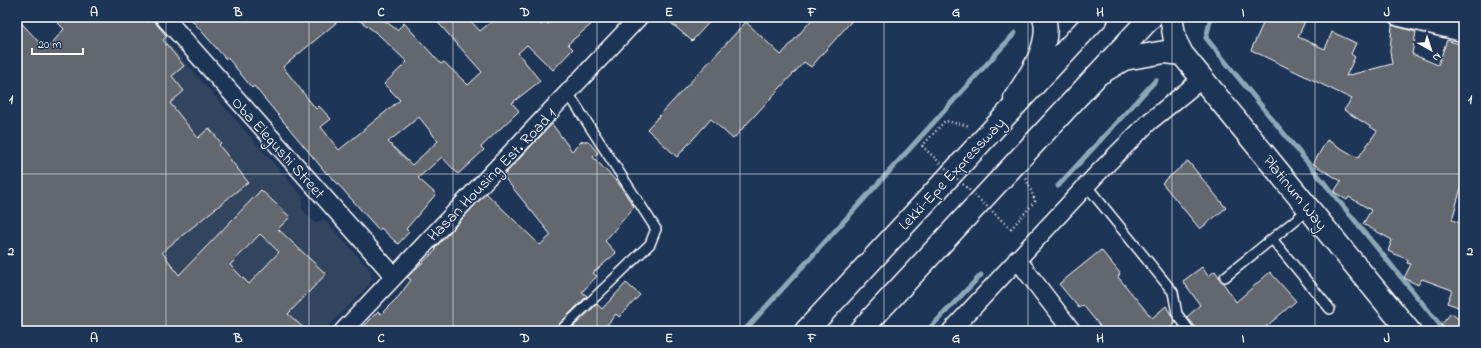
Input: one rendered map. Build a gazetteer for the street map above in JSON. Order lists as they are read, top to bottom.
{
  "streets": {
    "main road": ["Lekki-Epe Expressway", "Platinum Way"],
    "street": ["Oba Elegushi Street", "Hasan Housing Est. Road 1"]
  },
  "crossings": [
    ["Oba Elegushi Street", "Hasan Housing Est. Road 1"]
  ],
  "scale_bar": "20 m",
  "north": "bottom right",
  "grid": {
    "columns": [
      "A",
      "B",
      "C",
      "D",
      "E",
      "F",
      "G",
      "H",
      "I",
      "J"
    ],
    "rows": ["1", "2"]
  }
}
